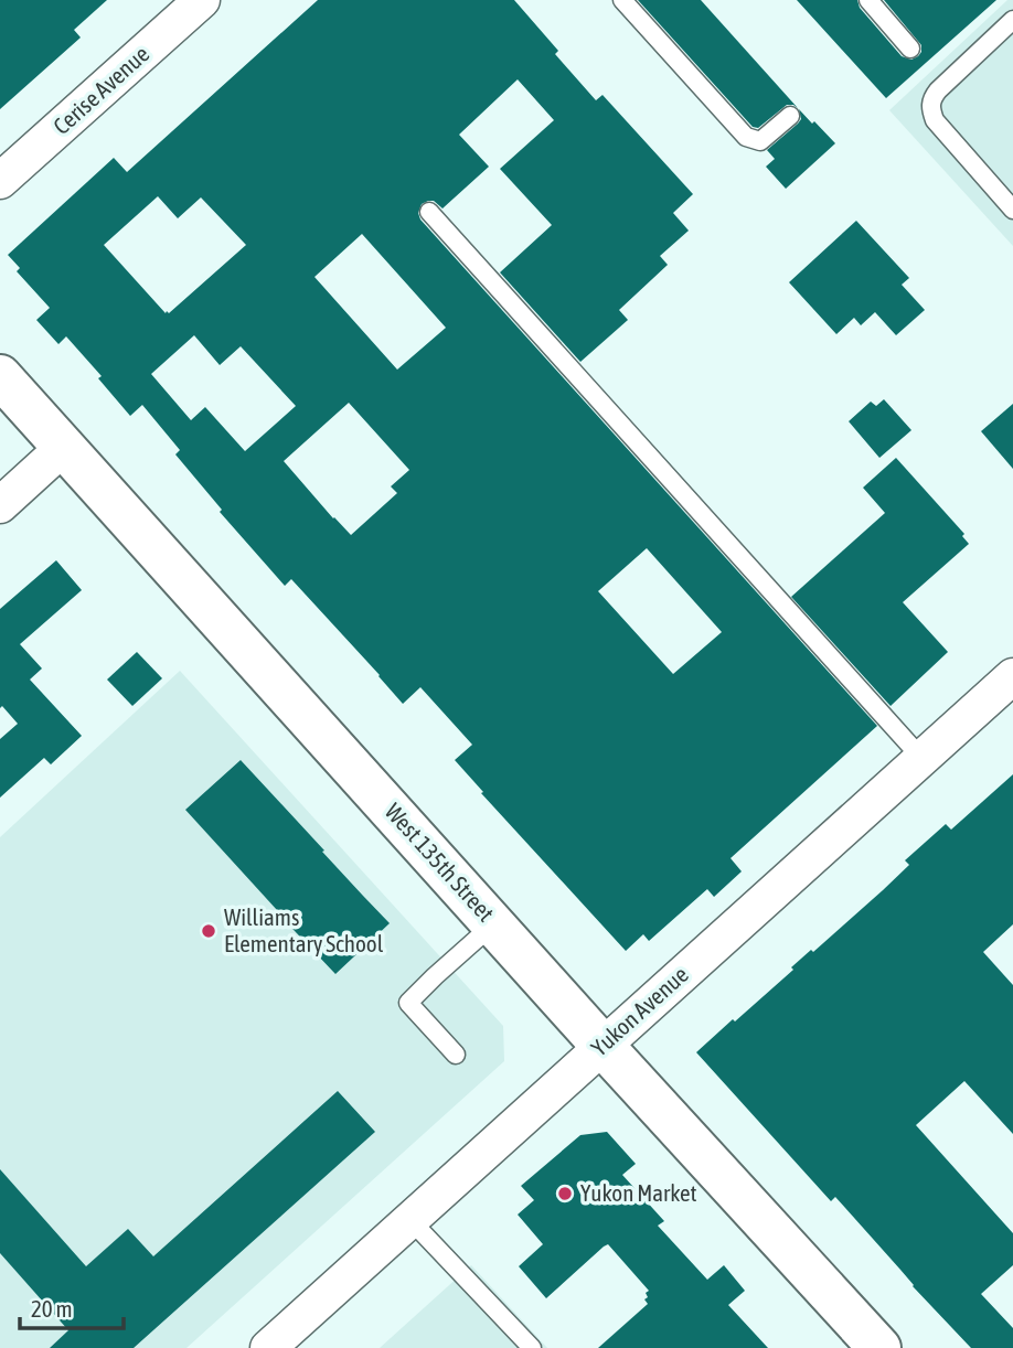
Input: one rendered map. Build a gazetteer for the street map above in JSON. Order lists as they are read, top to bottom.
{
  "streets": {
    "street": ["Cerise Avenue", "West 135th Street", "Yukon Avenue"]
  },
  "crossings": [
    ["West 135th Street", "Yukon Avenue"]
  ],
  "places": ["Williams Elementary School", "Yukon Market"],
  "scale_bar": "20 m"
}
